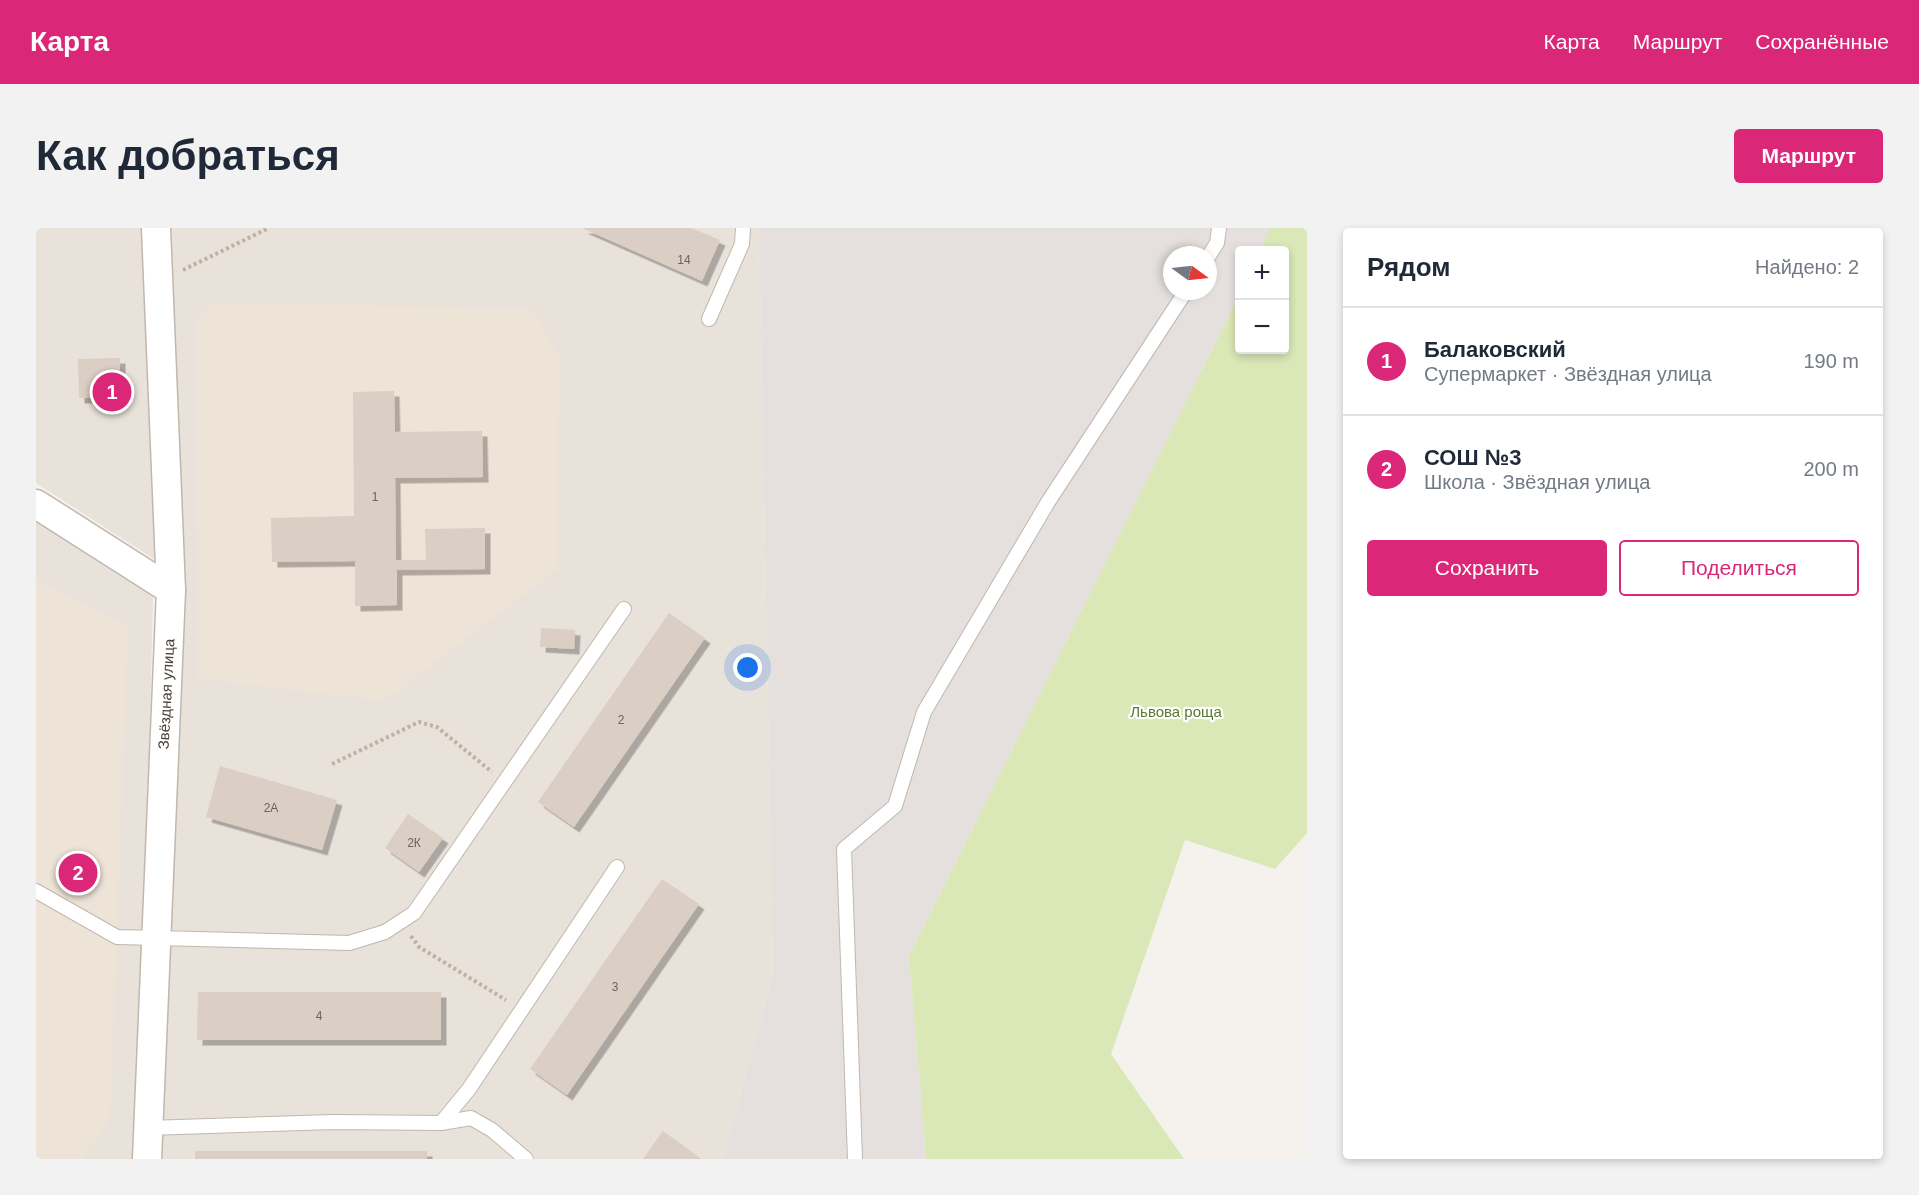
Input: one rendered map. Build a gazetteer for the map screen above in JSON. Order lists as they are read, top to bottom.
{
  "streets": {
    "street": ["Звёздная улица"]
  },
  "parks": ["Львова роща"],
  "house_numbers": [
    "14",
    "1",
    "2",
    "2А",
    "2К",
    "3",
    "4"
  ],
  "north": "right",
  "page": {
    "header": "Карта",
    "nav": ["Карта", "Маршрут", "Сохранённые"],
    "buttons": [
      "Маршрут",
      ["Сохранить", "Поделиться"]
    ],
    "title": "Как добраться",
    "heading": ["Рядом", "Найдено: 2"],
    "map_buttons": ["+", "−"],
    "list": [
      {
        "mark": "1",
        "name": "Балаковский",
        "note": "Супермаркет · Звёздная улица",
        "value": "190 m"
      },
      {
        "mark": "2",
        "name": "СОШ №3",
        "note": "Школа · Звёздная улица",
        "value": "200 m"
      }
    ],
    "pins": ["1", "2"]
  }
}
